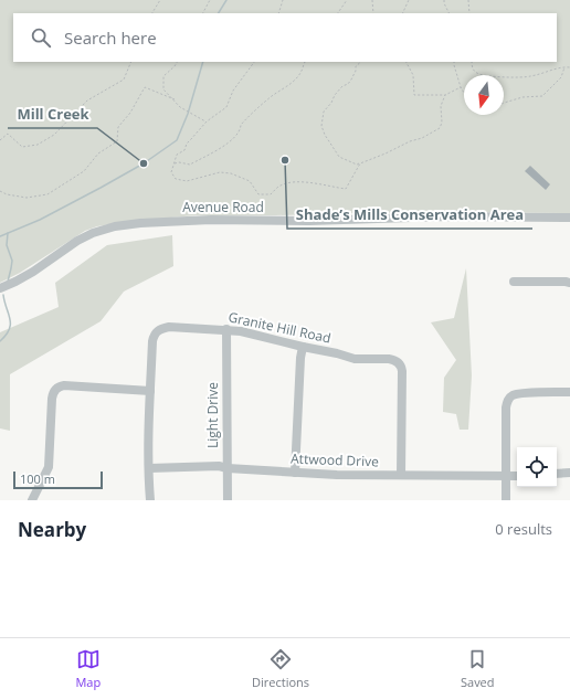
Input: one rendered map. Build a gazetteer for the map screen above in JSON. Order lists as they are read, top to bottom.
{
  "streets": {
    "street": [
      "Avenue Road",
      "Granite Hill Road",
      "Light Drive",
      "Attwood Drive"
    ]
  },
  "crossings": [
    ["Granite Hill Road", "Light Drive"],
    ["Granite Hill Road", "Attwood Drive"],
    ["Light Drive", "Attwood Drive"]
  ],
  "places": ["Shade’s Mills Conservation Area", "Mill Creek"],
  "scale_bar": "100 m",
  "north": "bottom",
  "page": {
    "search": "Search here",
    "scale": "100 m",
    "heading": ["Nearby", "0 results"],
    "nav": ["Map", "Directions", "Saved"]
  }
}
